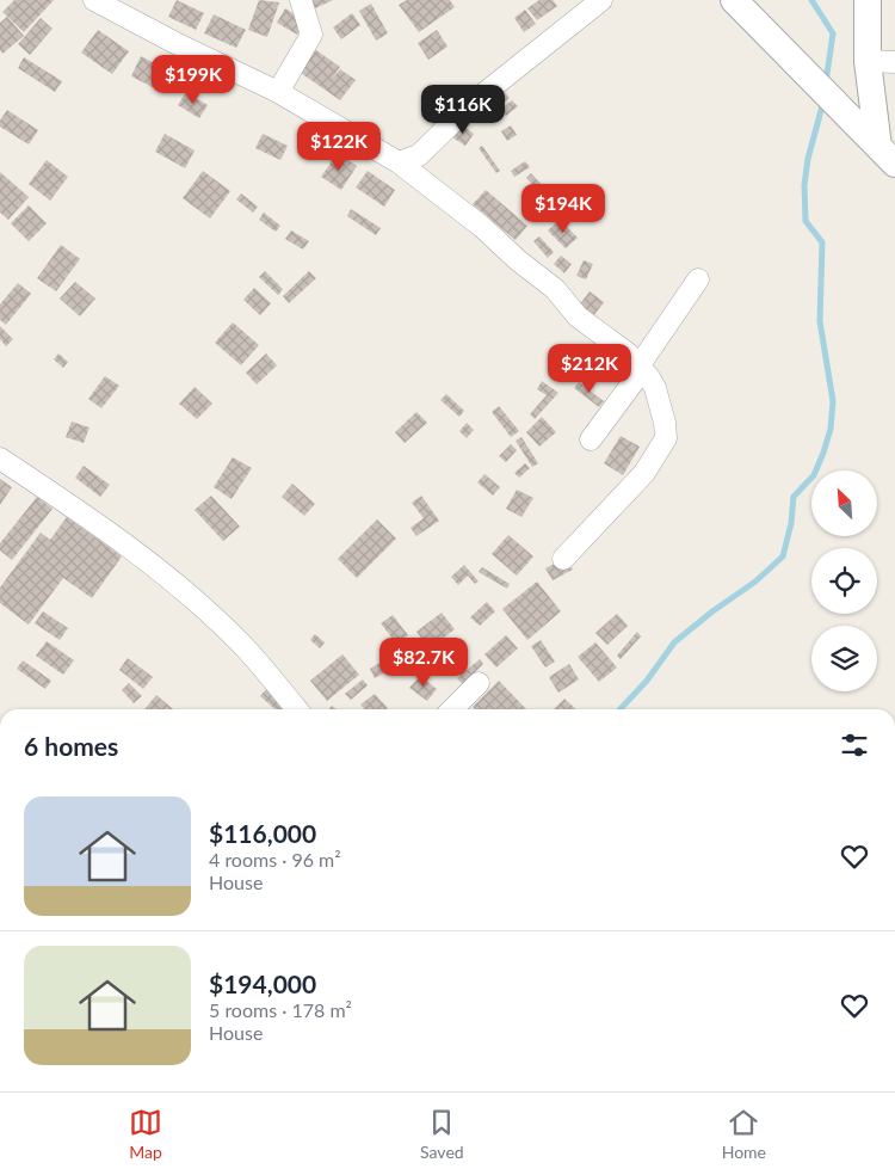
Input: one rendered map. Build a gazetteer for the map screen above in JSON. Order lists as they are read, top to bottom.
{
  "north": "top left",
  "page": {
    "price": [
      "$199K",
      "$116K",
      "$122K",
      "$194K",
      "$212K",
      "$82.7K"
    ],
    "heading": "6 homes",
    "list": [
      {
        "name": "$116,000",
        "note": "4 rooms · 96 m² · House"
      },
      {
        "name": "$194,000",
        "note": "5 rooms · 178 m² · House"
      }
    ],
    "tabs": ["Map", "Saved", "Home"]
  }
}
